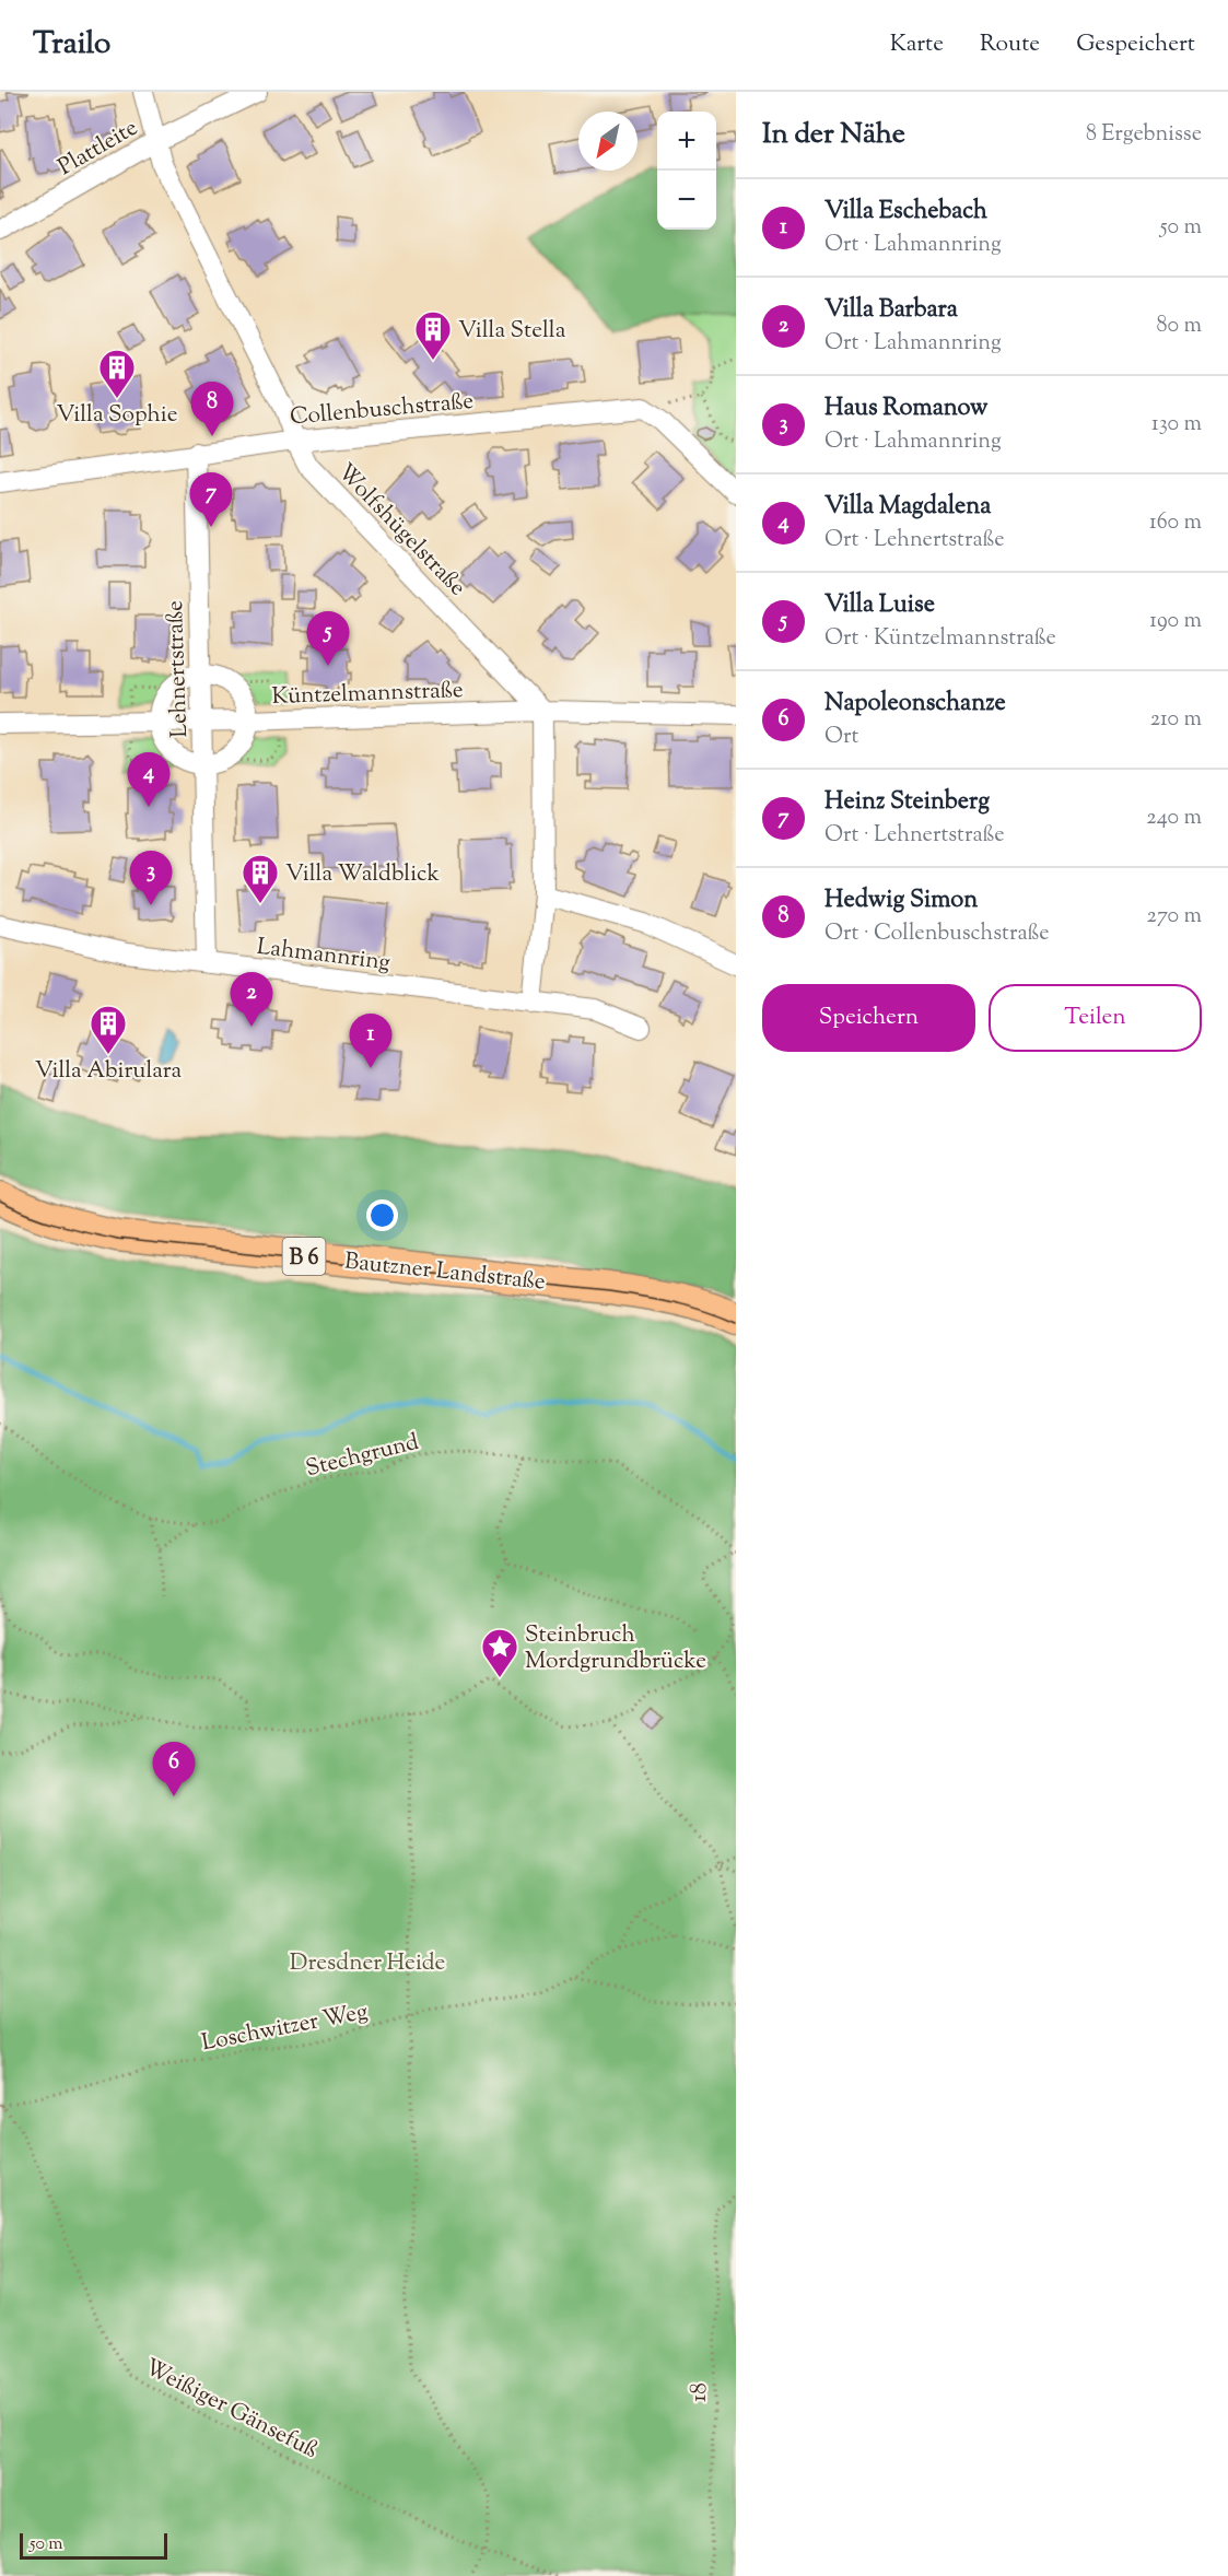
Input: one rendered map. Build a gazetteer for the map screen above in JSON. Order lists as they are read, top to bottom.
{
  "streets": {
    "main road": ["B 6", "Bautzner Landstraße"],
    "street": [
      "Plattleite",
      "Collenbuschstraße",
      "Wolfshügelstraße",
      "Lehnertstraße",
      "Küntzelmannstraße",
      "Lahmannring"
    ],
    "path": [
      "Stechgrund",
      "Loschwitzer Weg",
      "18",
      "Weißiger Gänsefuß"
    ]
  },
  "crossings": [
    ["Plattleite", "Wolfshügelstraße"],
    ["Collenbuschstraße", "Wolfshügelstraße"],
    ["Collenbuschstraße", "Lehnertstraße"],
    ["Wolfshügelstraße", "Küntzelmannstraße"],
    ["Lehnertstraße", "Küntzelmannstraße"],
    ["Lehnertstraße", "Lahmannring"],
    ["Loschwitzer Weg", "Weißiger Gänsefuß"]
  ],
  "parks": ["Dresdner Heide"],
  "places": {
    "building": [
      "Villa Stella",
      "Villa Sophie",
      "Villa Waldblick",
      "Villa Abirulara"
    ],
    "place": ["Steinbruch Mordgrundbrücke"]
  },
  "scale_bar": "50 m",
  "north": "bottom left",
  "page": {
    "header": "Trailo",
    "nav": ["Karte", "Route", "Gespeichert"],
    "heading": ["In der Nähe", "8 Ergebnisse"],
    "map_buttons": ["+", "−"],
    "list": [
      {
        "mark": "1",
        "name": "Villa Eschebach",
        "note": "Ort · Lahmannring",
        "value": "50 m"
      },
      {
        "mark": "2",
        "name": "Villa Barbara",
        "note": "Ort · Lahmannring",
        "value": "80 m"
      },
      {
        "mark": "3",
        "name": "Haus Romanow",
        "note": "Ort · Lahmannring",
        "value": "130 m"
      },
      {
        "mark": "4",
        "name": "Villa Magdalena",
        "note": "Ort · Lehnertstraße",
        "value": "160 m"
      },
      {
        "mark": "5",
        "name": "Villa Luise",
        "note": "Ort · Küntzelmannstraße",
        "value": "190 m"
      },
      {
        "mark": "6",
        "name": "Napoleonschanze",
        "note": "Ort",
        "value": "210 m"
      },
      {
        "mark": "7",
        "name": "Heinz Steinberg",
        "note": "Ort · Lehnertstraße",
        "value": "240 m"
      },
      {
        "mark": "8",
        "name": "Hedwig Simon",
        "note": "Ort · Collenbuschstraße",
        "value": "270 m"
      }
    ],
    "pins": [
      "8",
      "7",
      "5",
      "4",
      "3",
      "2",
      "1",
      "6"
    ],
    "buttons": ["Speichern", "Teilen"],
    "scale": "50 m"
  }
}
